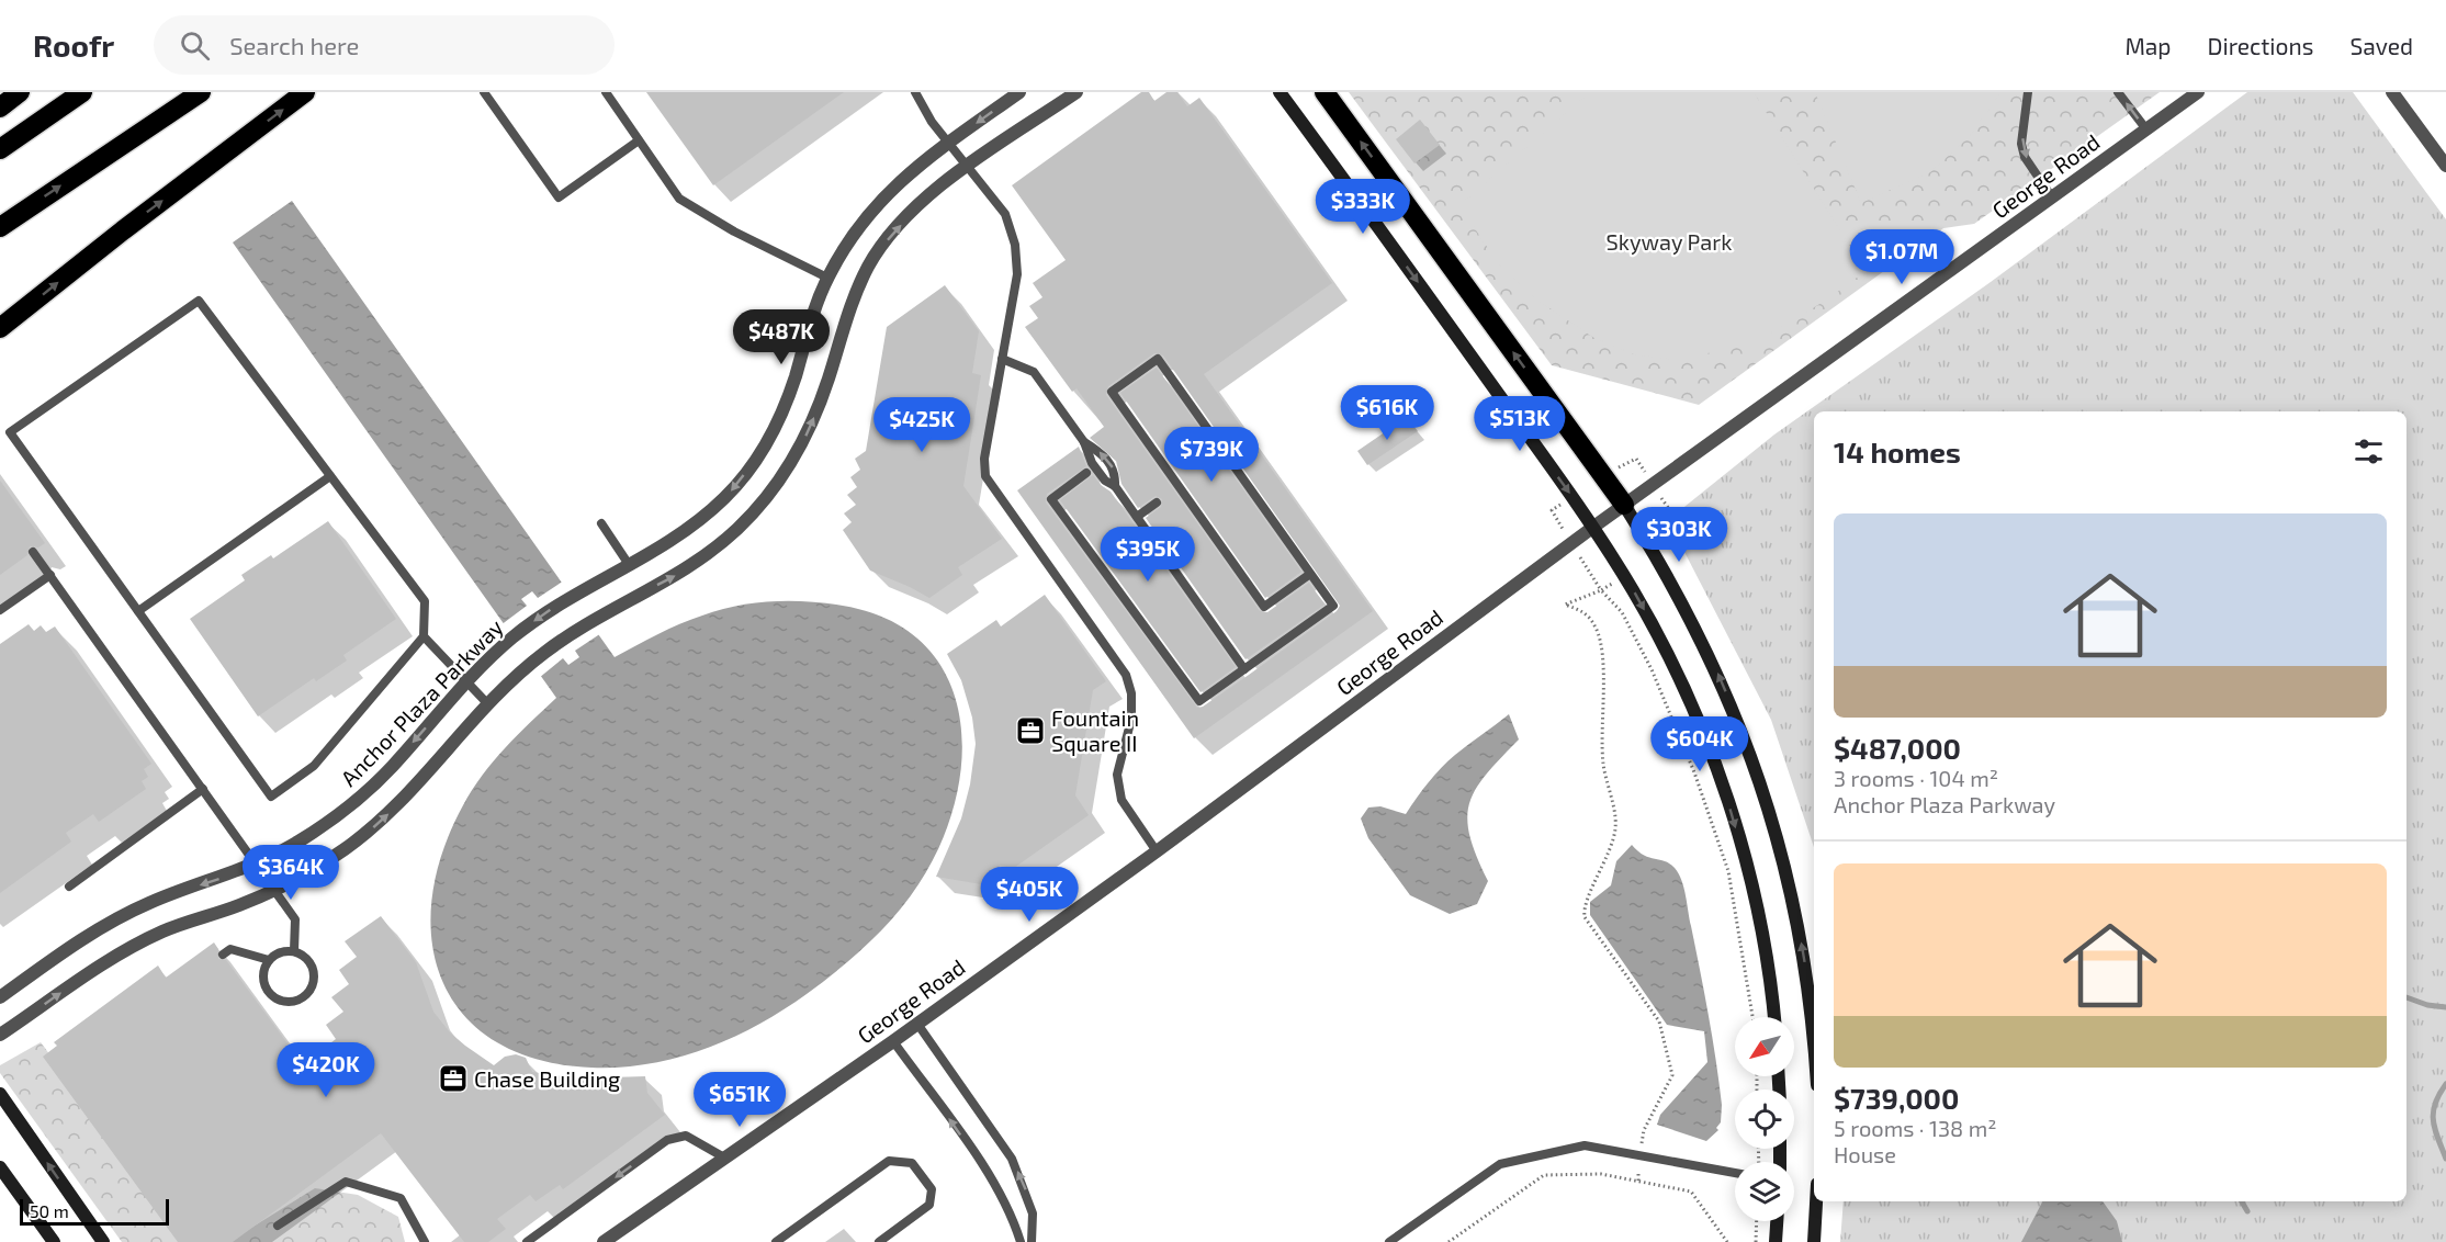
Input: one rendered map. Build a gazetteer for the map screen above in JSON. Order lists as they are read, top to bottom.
{
  "streets": {
    "street": ["George Road", "Anchor Plaza Parkway"]
  },
  "parks": ["Skyway Park"],
  "places": {
    "office": ["Fountain Square II", "Chase Building"]
  },
  "scale_bar": "50 m",
  "north": "bottom left",
  "page": {
    "header": "Roofr",
    "search": "Search here",
    "nav": ["Map", "Directions", "Saved"],
    "price": [
      "$333K",
      "$1.07M",
      "$487K",
      "$616K",
      "$513K",
      "$425K",
      "$739K",
      "$303K",
      "$395K",
      "$604K",
      "$364K",
      "$405K",
      "$420K",
      "$651K"
    ],
    "heading": "14 homes",
    "list": [
      {
        "name": "$487,000",
        "note": "3 rooms · 104 m² · Anchor Plaza Parkway"
      },
      {
        "name": "$739,000",
        "note": "5 rooms · 138 m² · House"
      }
    ],
    "scale": "50 m"
  }
}
